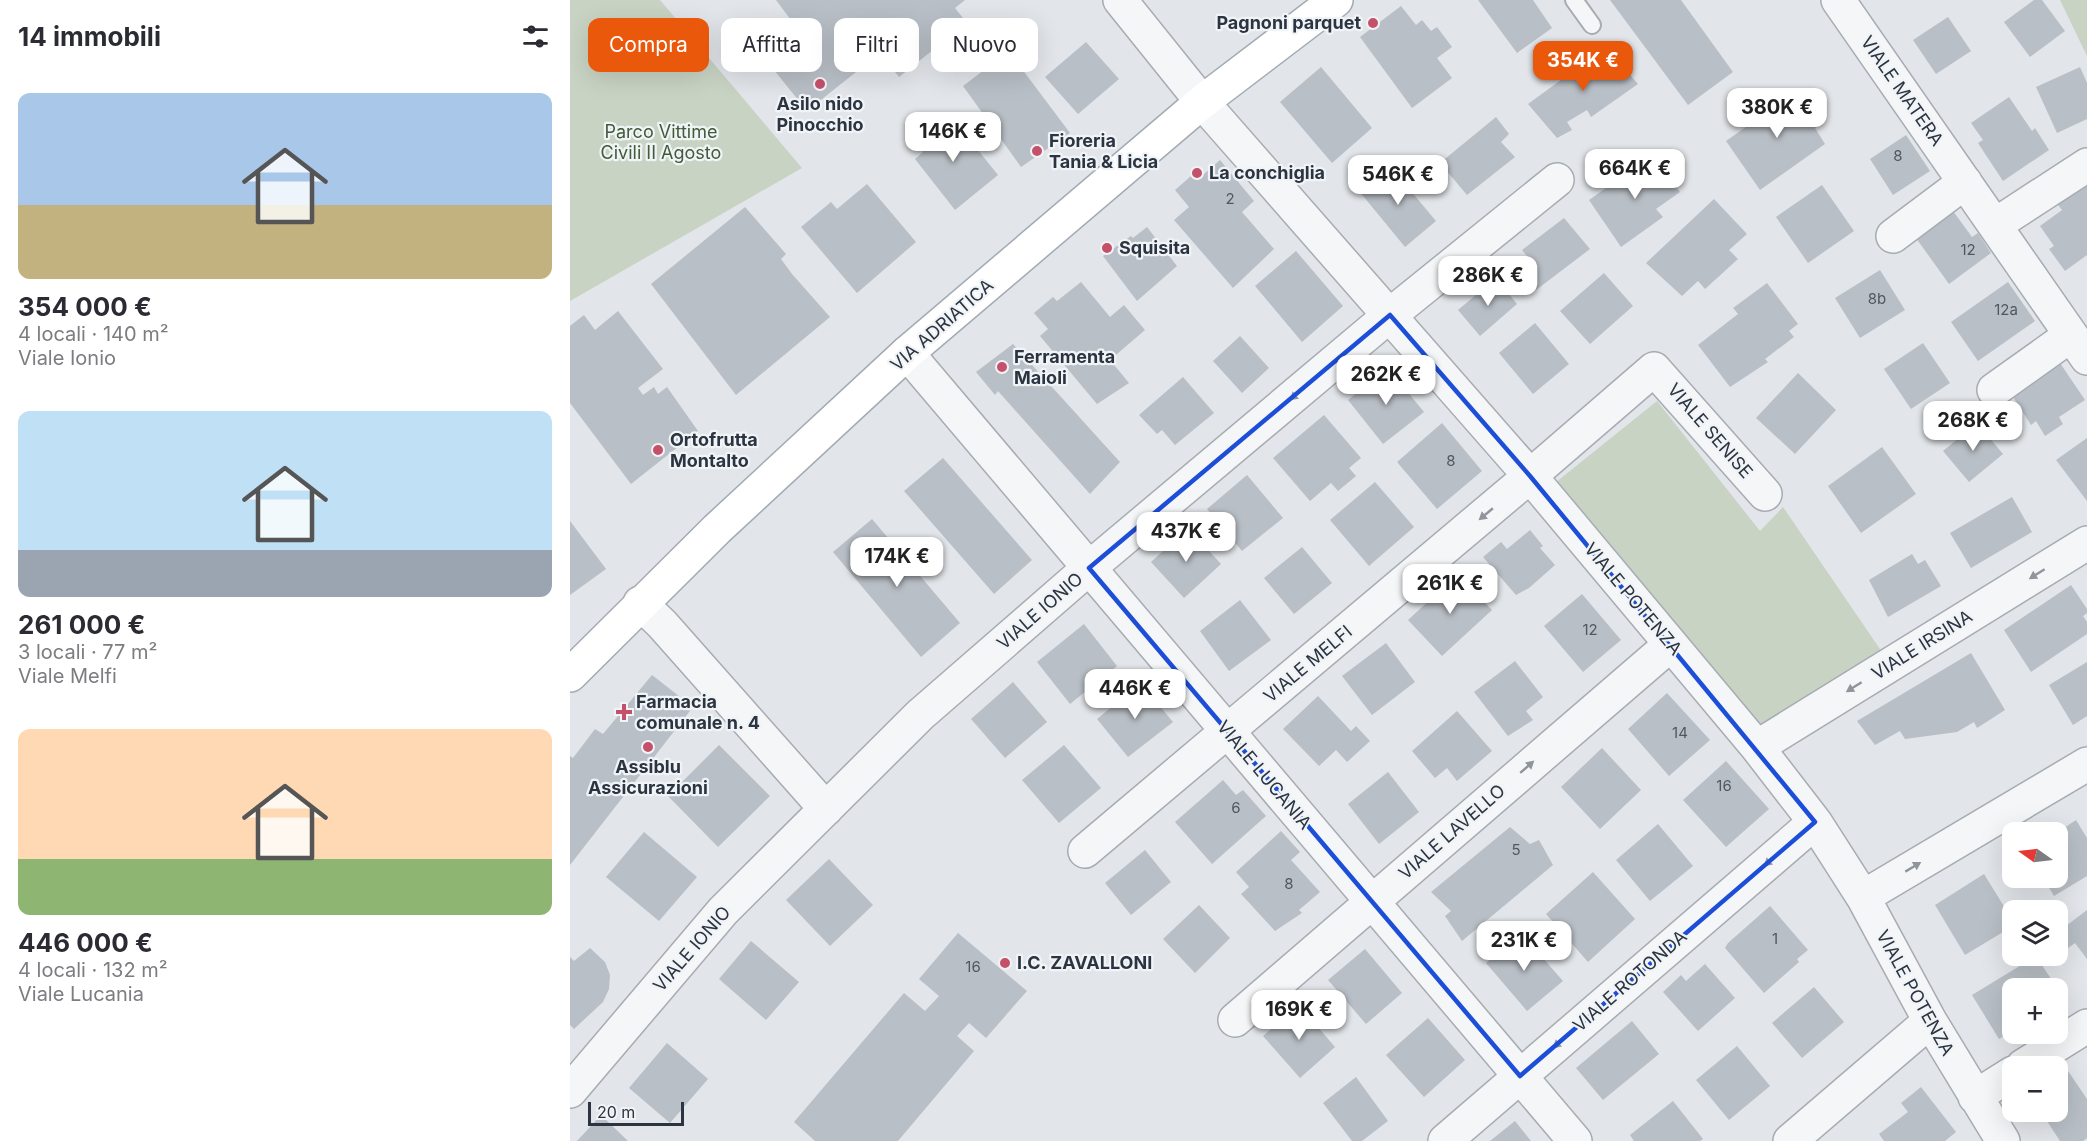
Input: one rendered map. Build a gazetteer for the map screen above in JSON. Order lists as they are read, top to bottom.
{
  "streets": {
    "main road": ["VIA ADRIATICA"],
    "street": [
      "VIALE MATERA",
      "VIALE SENISE",
      "VIALE POTENZA",
      "VIALE IONIO",
      "VIALE IRSINA",
      "VIALE MELFI",
      "VIALE LUCANIA",
      "VIALE LAVELLO",
      "VIALE ROTONDA"
    ]
  },
  "crossings": [
    ["VIA ADRIATICA", "VIALE POTENZA"],
    ["VIA ADRIATICA", "VIALE LUCANIA"],
    ["VIALE SENISE", "VIALE MELFI"],
    ["VIALE POTENZA", "VIALE IONIO"],
    ["VIALE POTENZA", "VIALE IRSINA"],
    ["VIALE POTENZA", "VIALE MELFI"],
    ["VIALE POTENZA", "VIALE LAVELLO"],
    ["VIALE POTENZA", "VIALE ROTONDA"],
    ["VIALE IONIO", "VIALE LUCANIA"],
    ["VIALE MELFI", "VIALE LUCANIA"],
    ["VIALE LUCANIA", "VIALE LAVELLO"],
    ["VIALE LUCANIA", "VIALE ROTONDA"]
  ],
  "one_way": ["VIALE MELFI", "VIALE LAVELLO"],
  "parks": ["Parco Vittime Civili II Agosto"],
  "places": {
    "other": [
      "Pagnoni parquet",
      "Asilo nido Pinocchio",
      "Fioreria Tania & Licia",
      "La conchiglia",
      "Squisita",
      "Ferramenta Maioli",
      "Ortofrutta Montalto",
      "Assiblu Assicurazioni",
      "I.C. ZAVALLONI"
    ],
    "health": ["Farmacia comunale n. 4"]
  },
  "house_numbers": [
    "8",
    "2",
    "12",
    "8b",
    "12a",
    "8",
    "12",
    "14",
    "16",
    "6",
    "5",
    "8",
    "1",
    "16"
  ],
  "scale_bar": "20 m",
  "north": "left",
  "page": {
    "heading": "14 immobili",
    "chip": [
      "Compra",
      "Affitta",
      "Filtri",
      "Nuovo"
    ],
    "price": [
      "354K €",
      "380K €",
      "146K €",
      "664K €",
      "546K €",
      "286K €",
      "262K €",
      "268K €",
      "437K €",
      "174K €",
      "261K €",
      "446K €",
      "231K €",
      "169K €"
    ],
    "list": [
      {
        "name": "354 000 €",
        "note": "4 locali · 140 m² · Viale Ionio"
      },
      {
        "name": "261 000 €",
        "note": "3 locali · 77 m² · Viale Melfi"
      },
      {
        "name": "446 000 €",
        "note": "4 locali · 132 m² · Viale Lucania"
      }
    ],
    "map_buttons": ["+", "−"],
    "scale": "20 m"
  }
}
